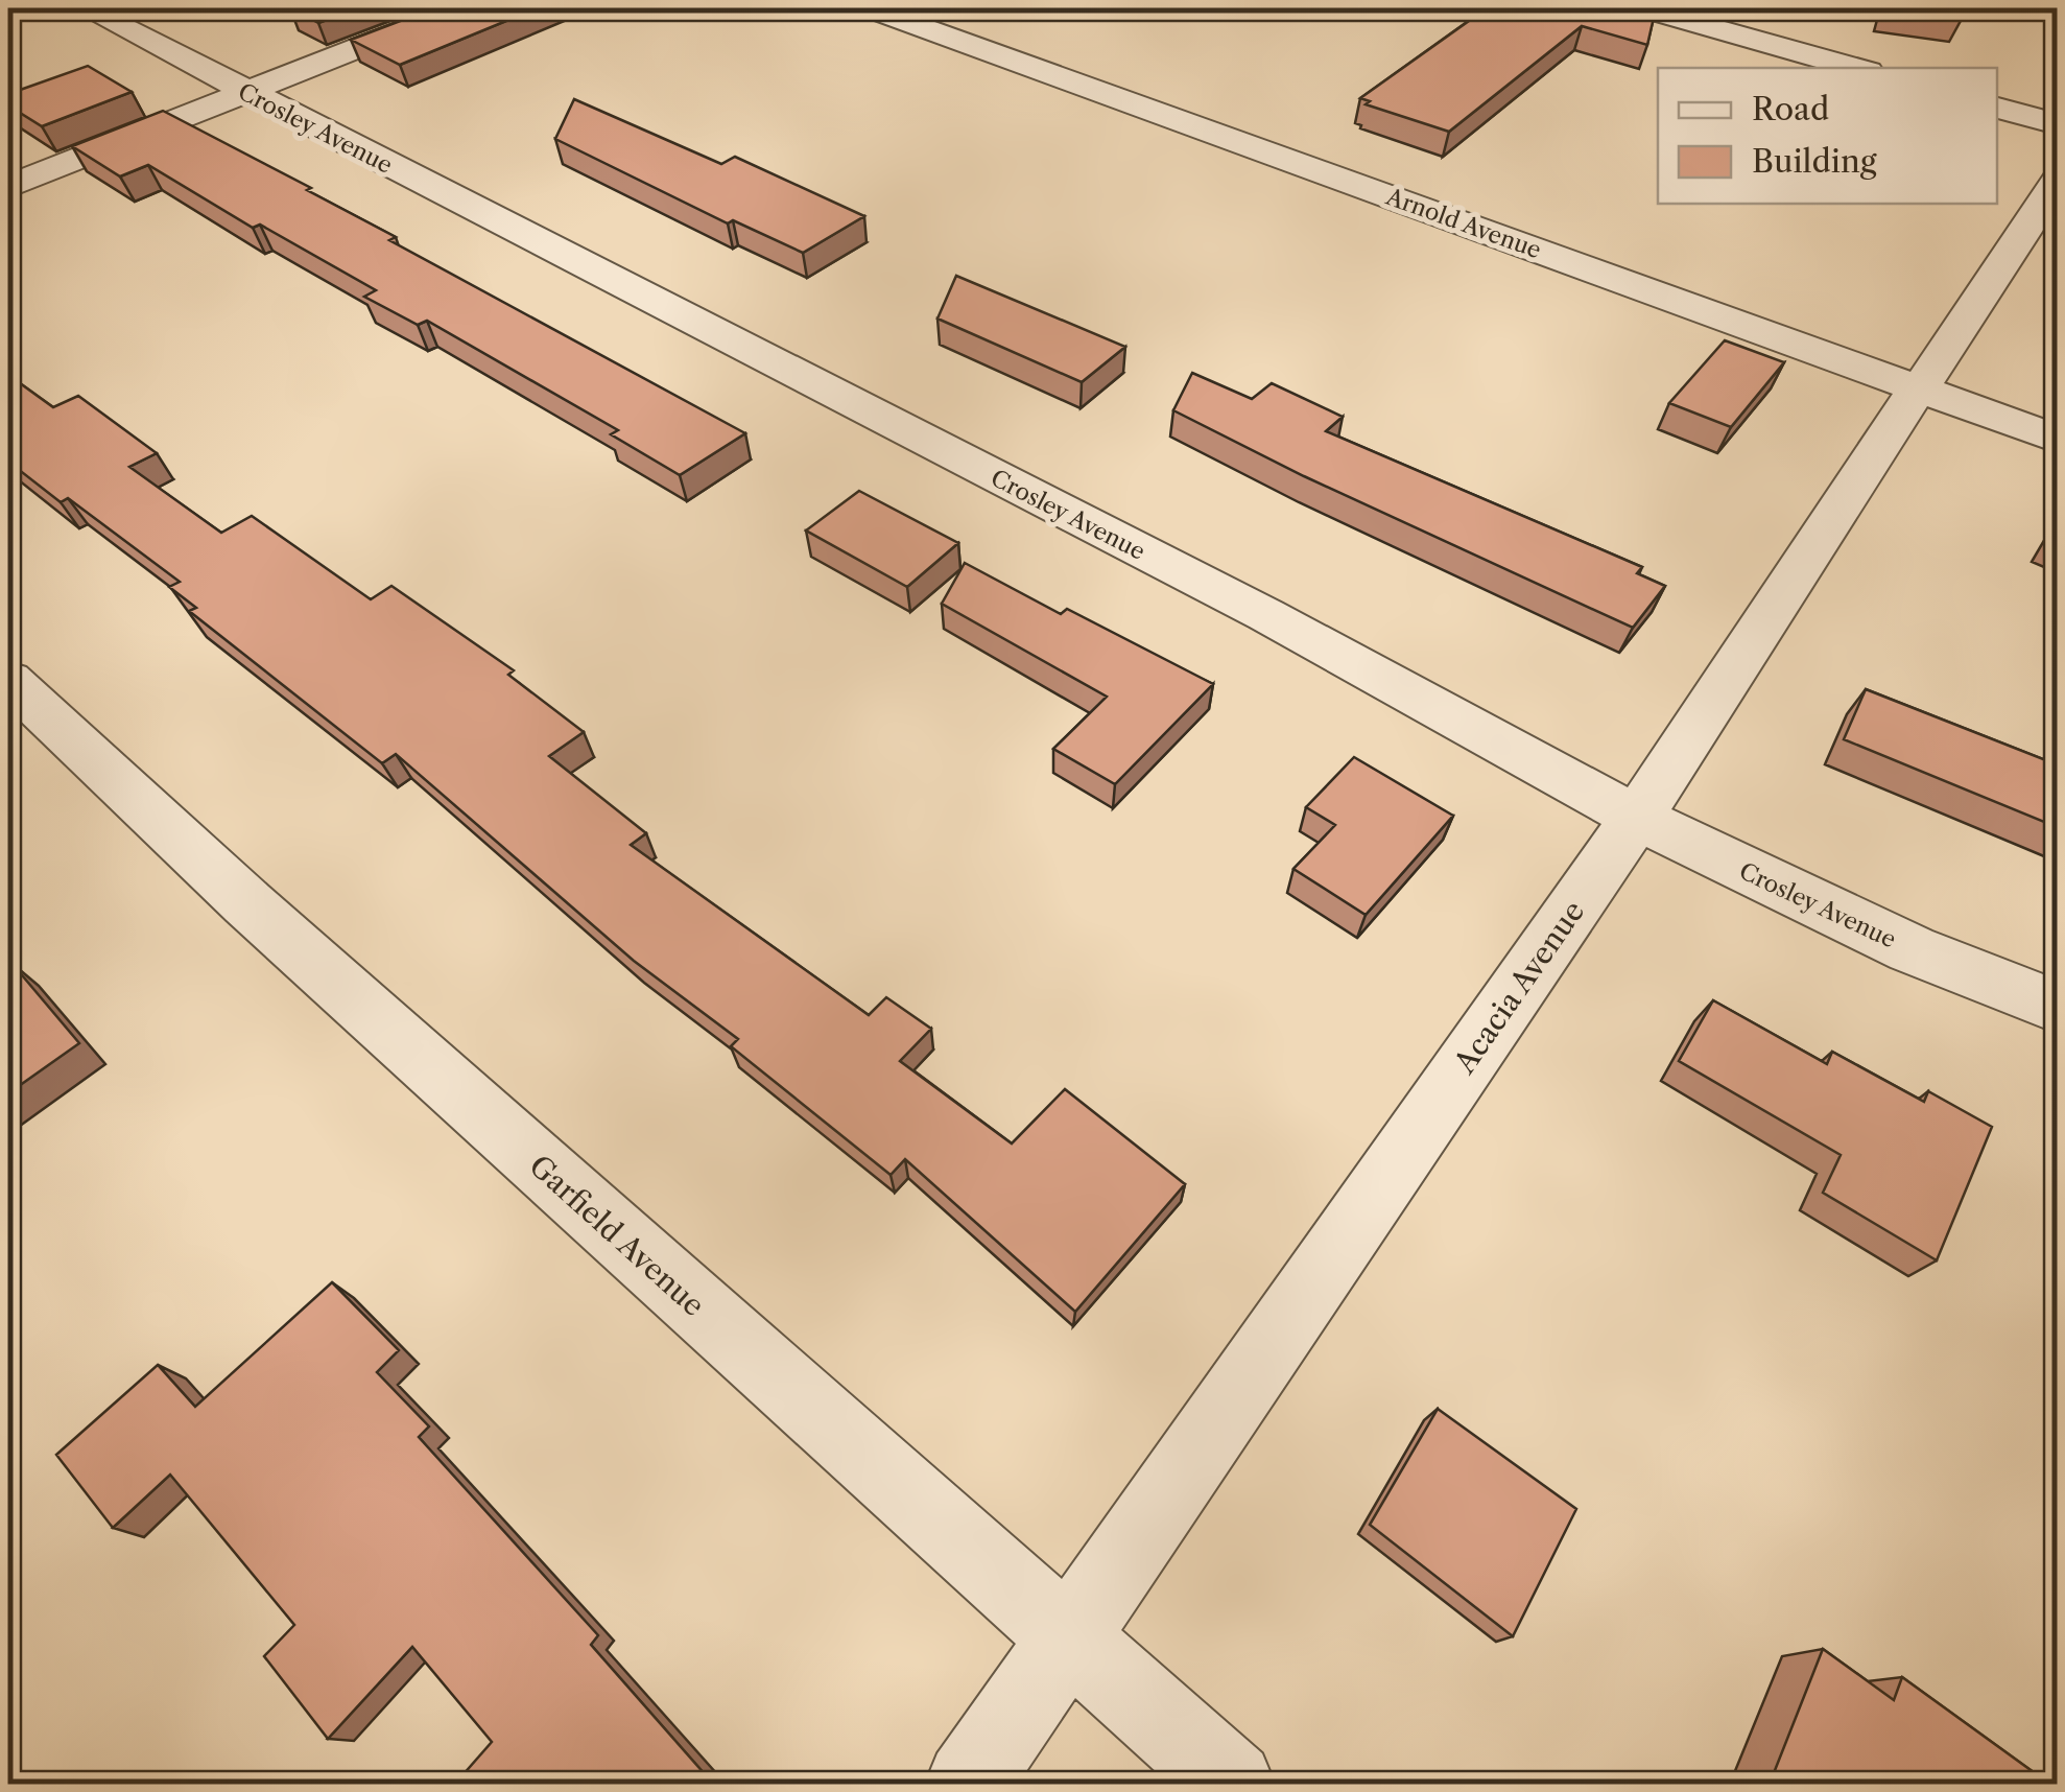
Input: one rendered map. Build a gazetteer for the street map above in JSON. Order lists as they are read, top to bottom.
{
  "streets": {
    "street": [
      "Crosley Avenue",
      "Arnold Avenue",
      "Acacia Avenue",
      "Garfield Avenue"
    ]
  },
  "crossings": [
    ["Crosley Avenue", "Acacia Avenue"],
    ["Arnold Avenue", "Acacia Avenue"],
    ["Acacia Avenue", "Garfield Avenue"]
  ],
  "legend": ["Road", "Building"]
}
